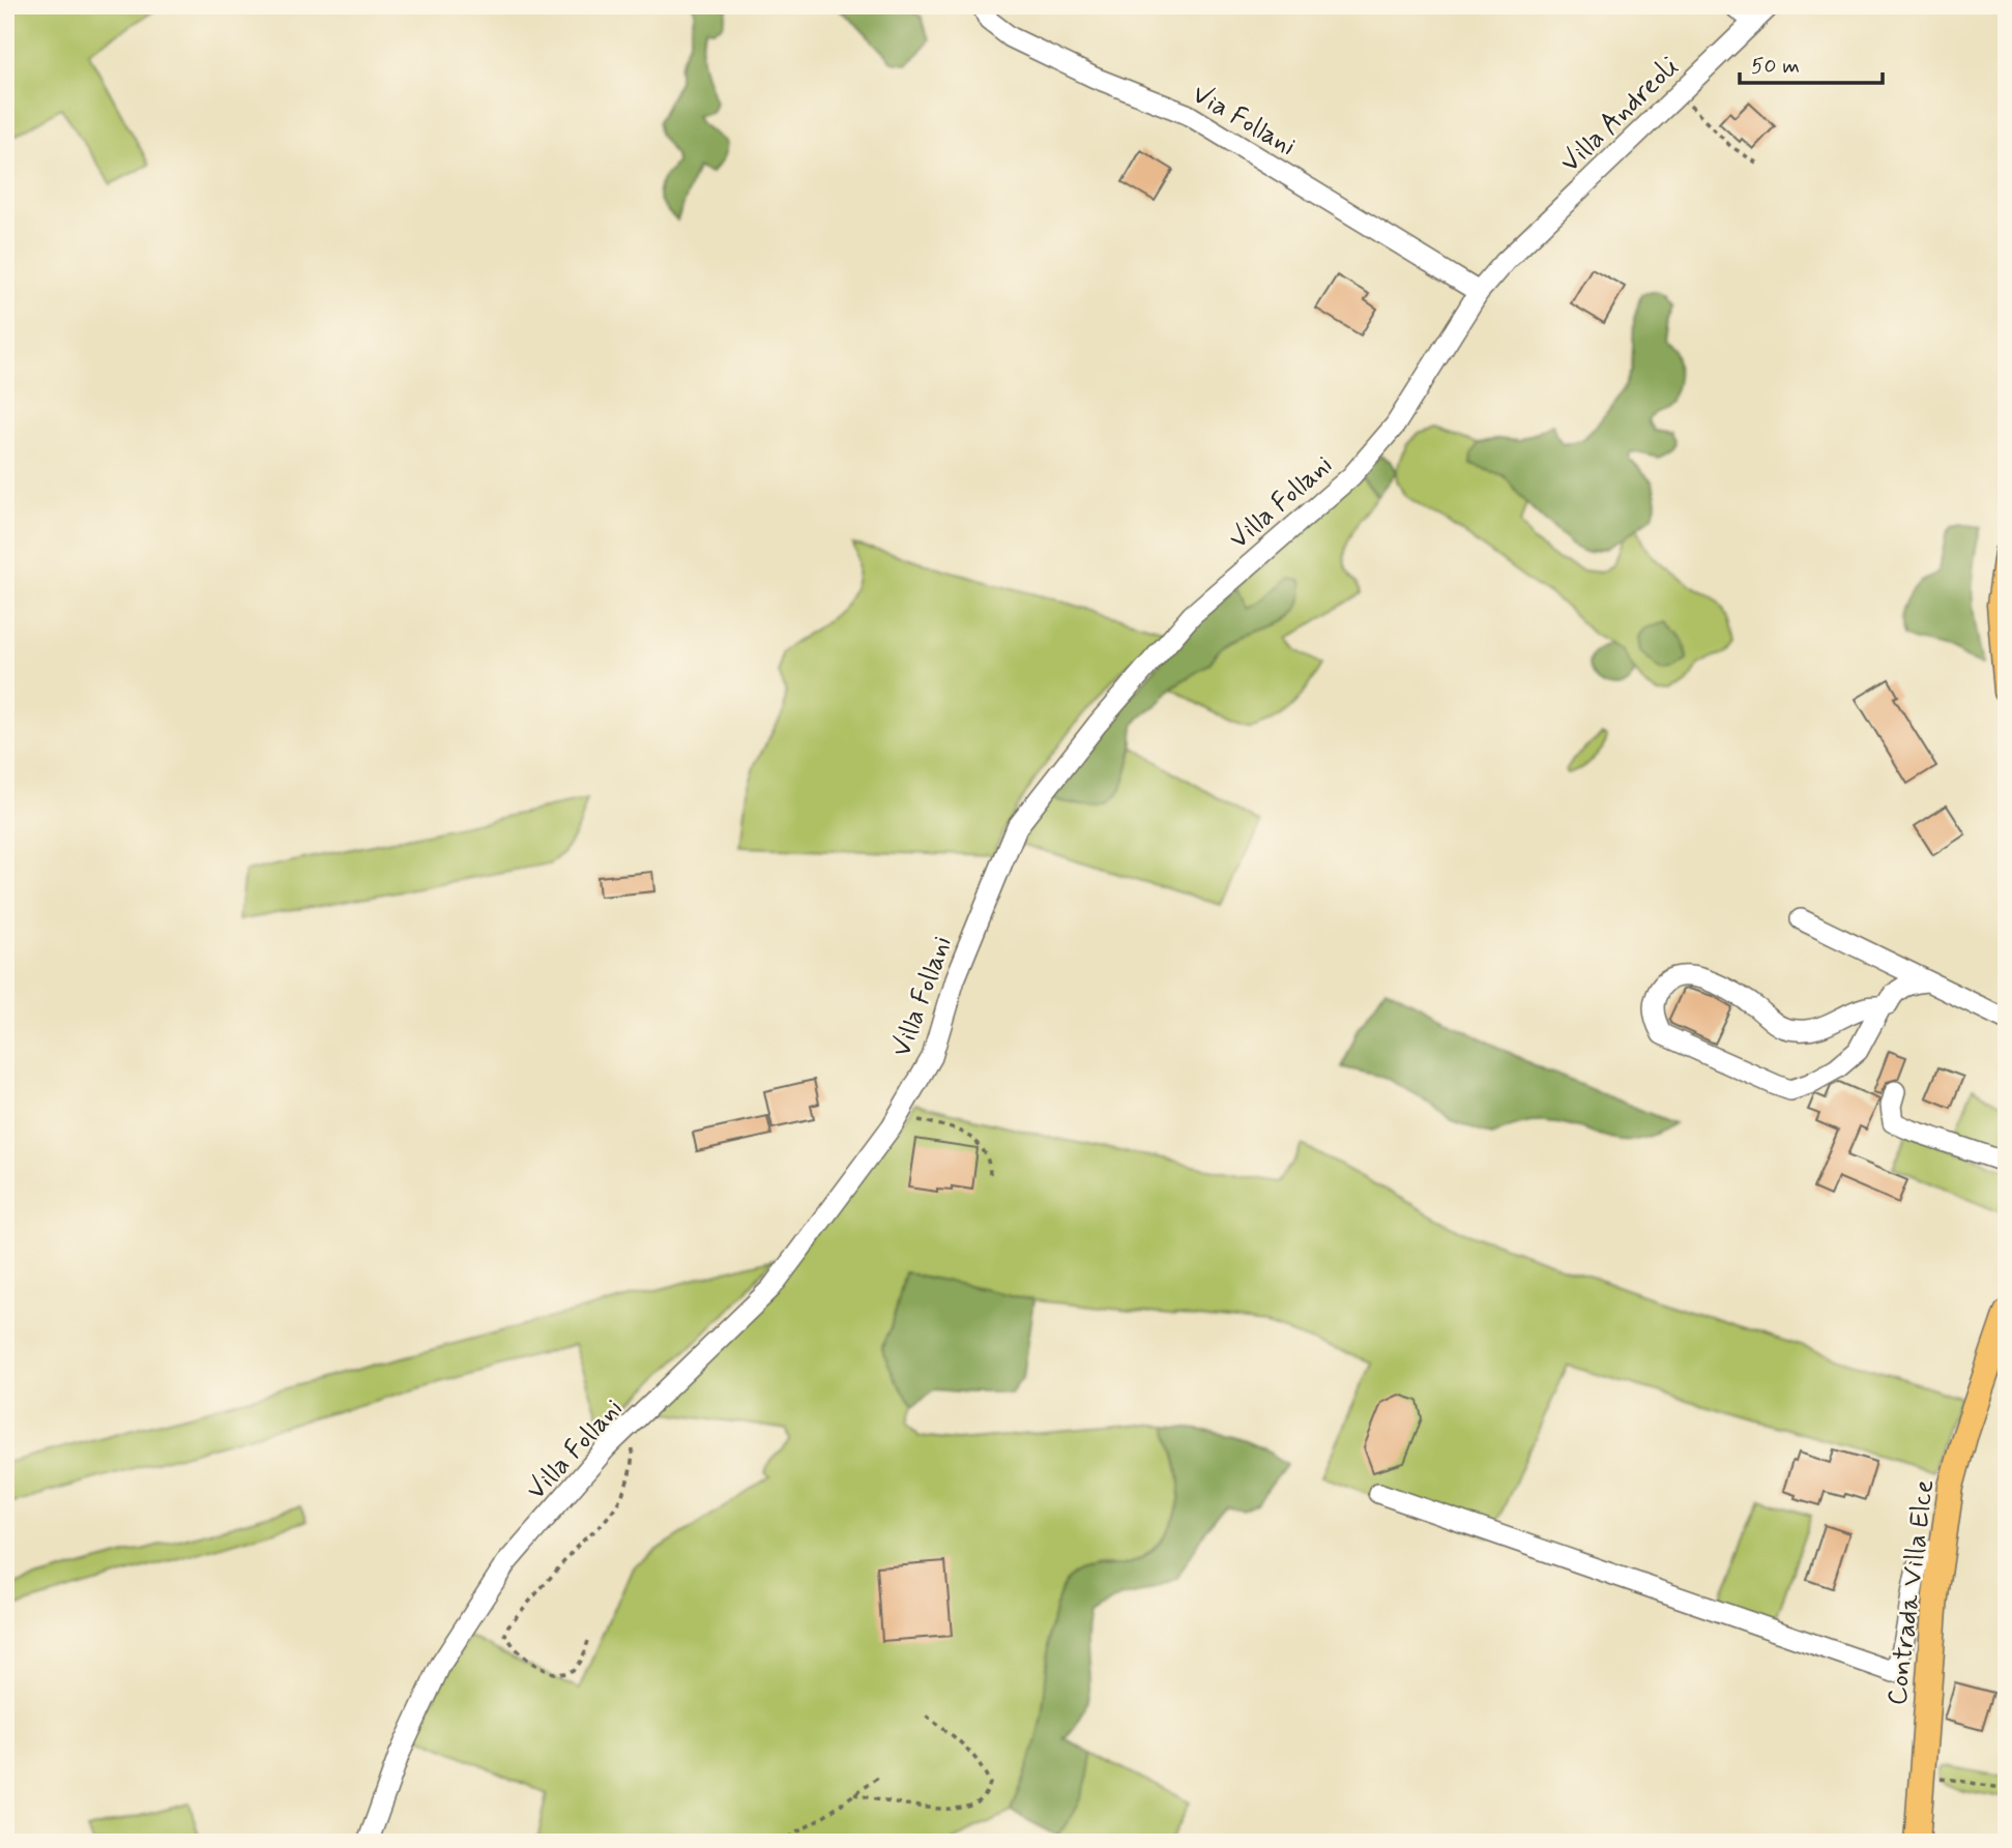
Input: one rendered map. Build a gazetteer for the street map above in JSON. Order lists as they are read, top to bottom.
{
  "streets": {
    "main road": ["Contrada Villa Elce"],
    "street": ["Villa Andreoli", "Via Follani", "Villa Follani"]
  },
  "crossings": [
    ["Villa Andreoli", "Villa Follani"],
    ["Via Follani", "Villa Follani"]
  ],
  "scale_bar": "50 m"
}
